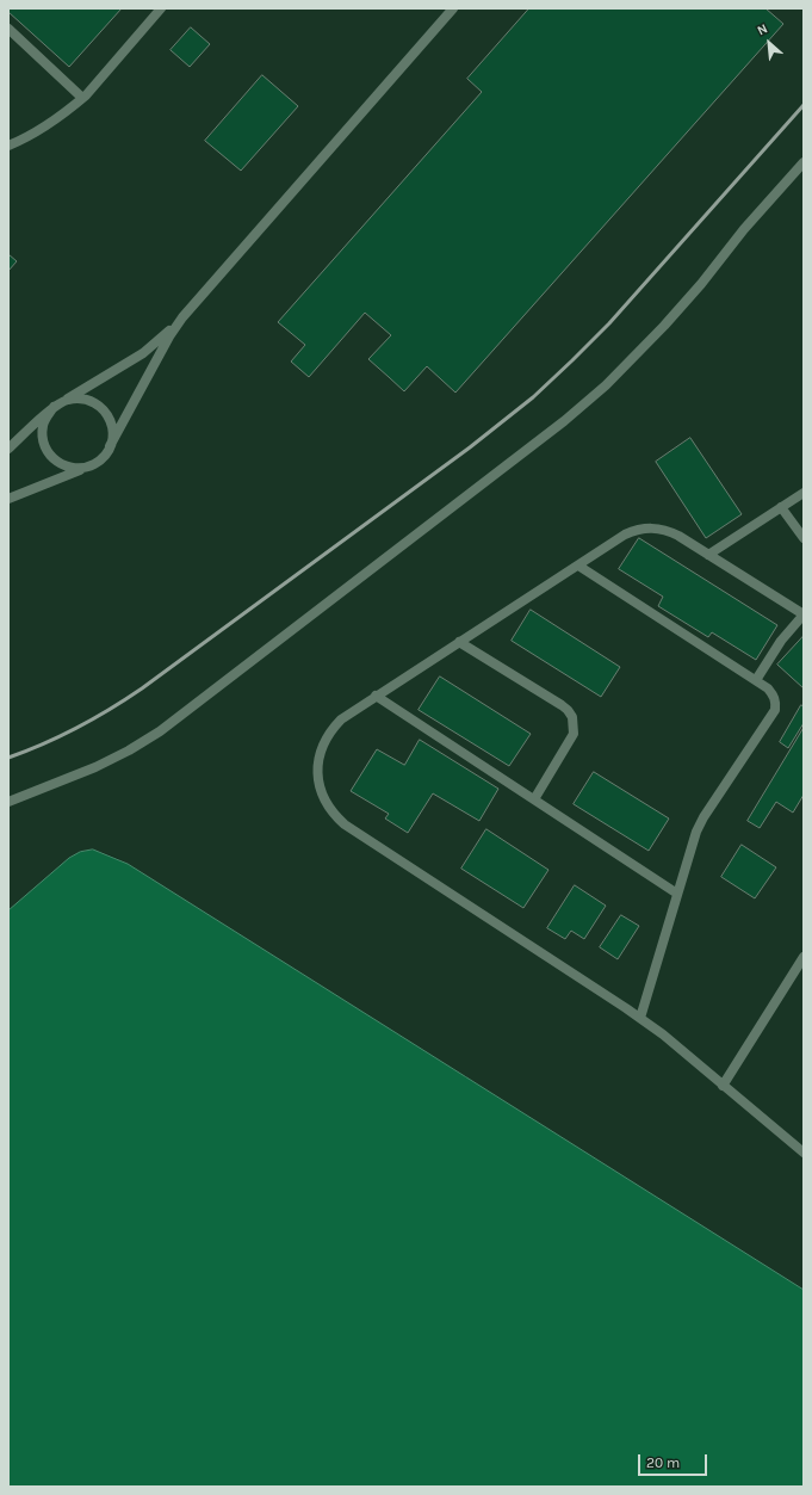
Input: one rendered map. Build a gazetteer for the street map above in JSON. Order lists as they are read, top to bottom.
{
  "scale_bar": "20 m",
  "north": "top left"
}
